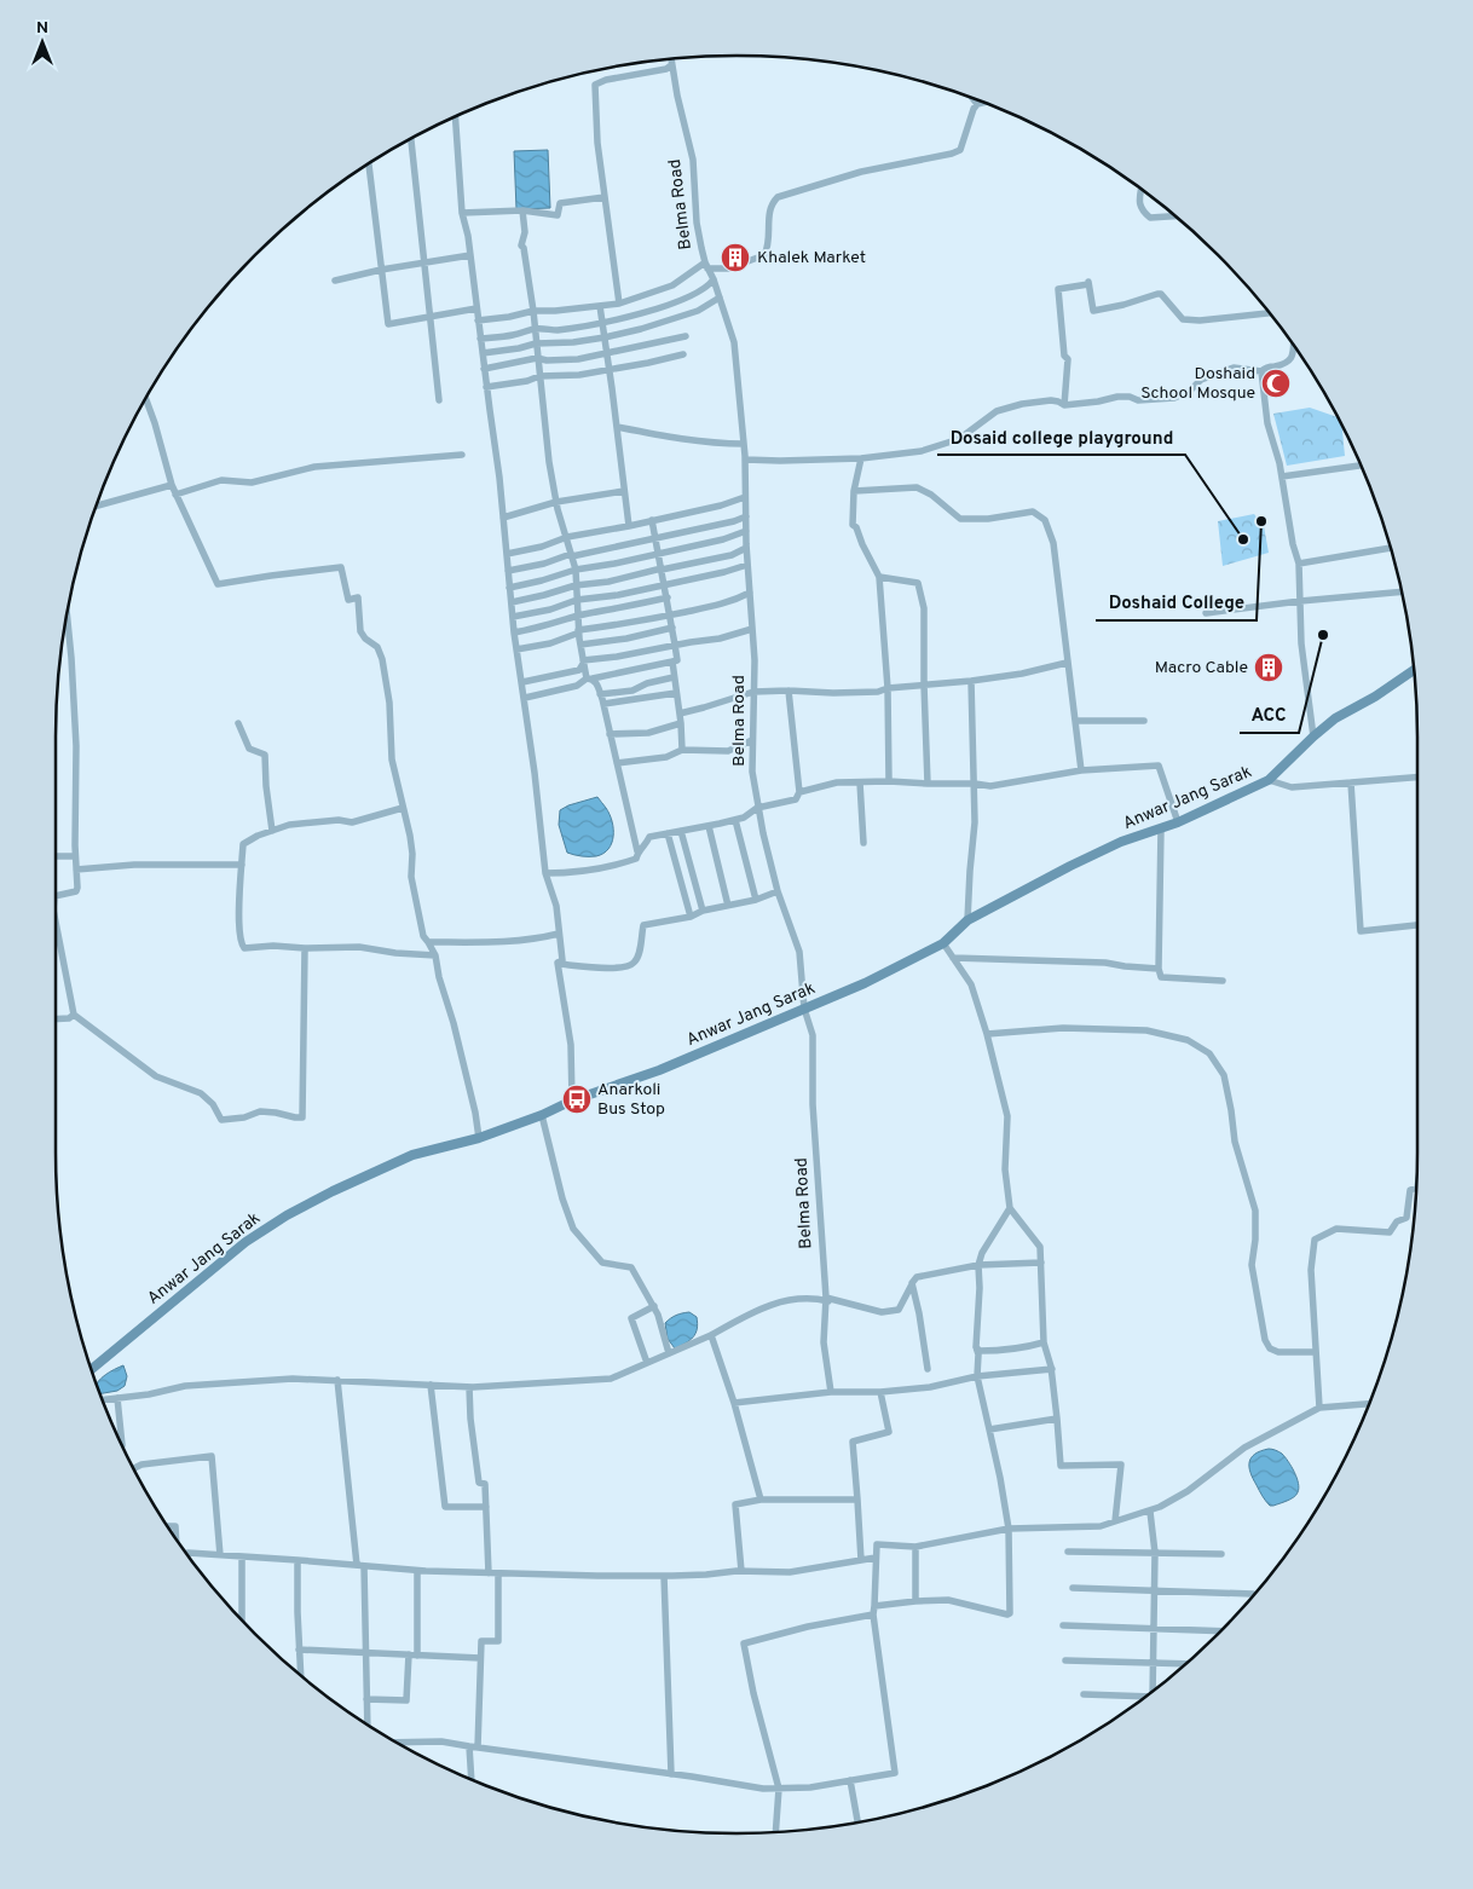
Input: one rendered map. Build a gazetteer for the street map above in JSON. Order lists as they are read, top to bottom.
{
  "streets": {
    "main road": ["Anwar Jang Sarak"],
    "street": ["Belma Road"]
  },
  "crossings": [
    ["Belma Road", "Anwar Jang Sarak"]
  ],
  "places": {
    "building": ["Khalek Market", "Macro Cable"],
    "mosque": ["Doshaid School Mosque"],
    "other": ["Doshaid College", "Dosaid college playground", "ACC"],
    "bus stop": ["Anarkoli Bus Stop"]
  },
  "north": "top"
}
